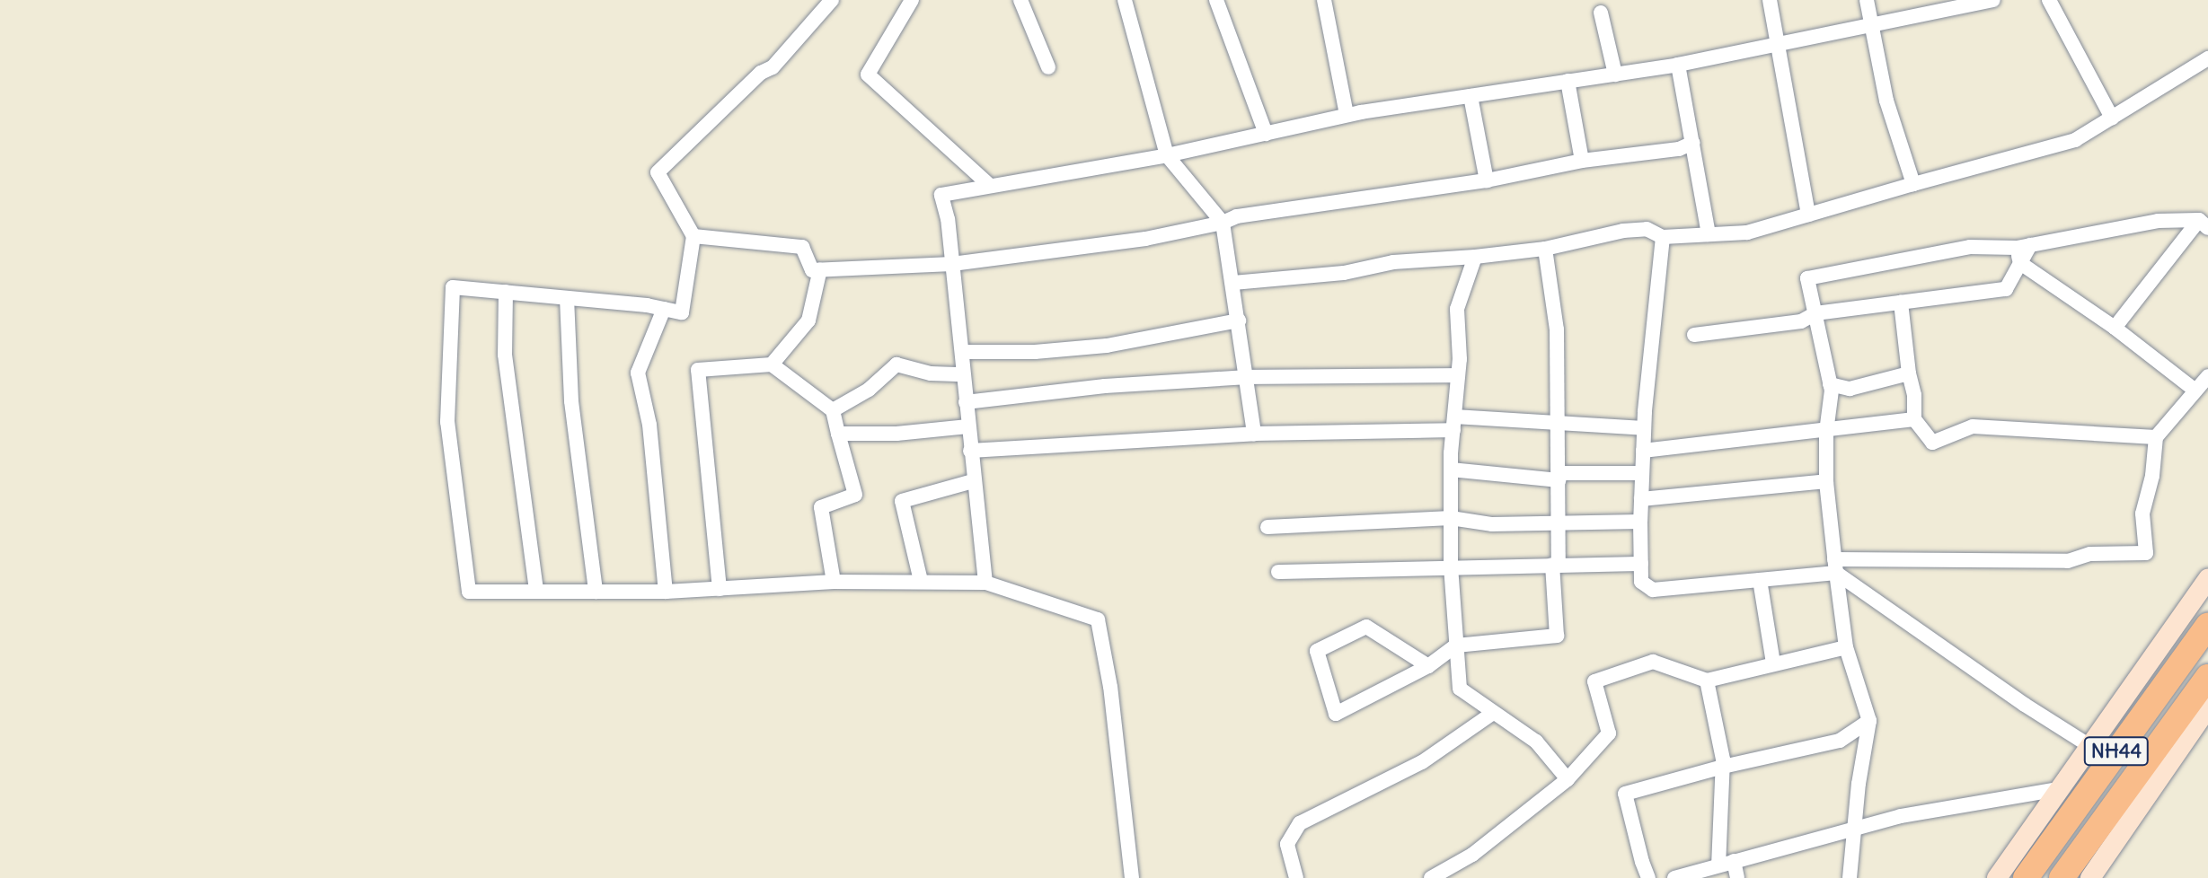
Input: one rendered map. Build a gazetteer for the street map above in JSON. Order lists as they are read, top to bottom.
{
  "streets": {
    "highway": ["NH44"]
  }
}
